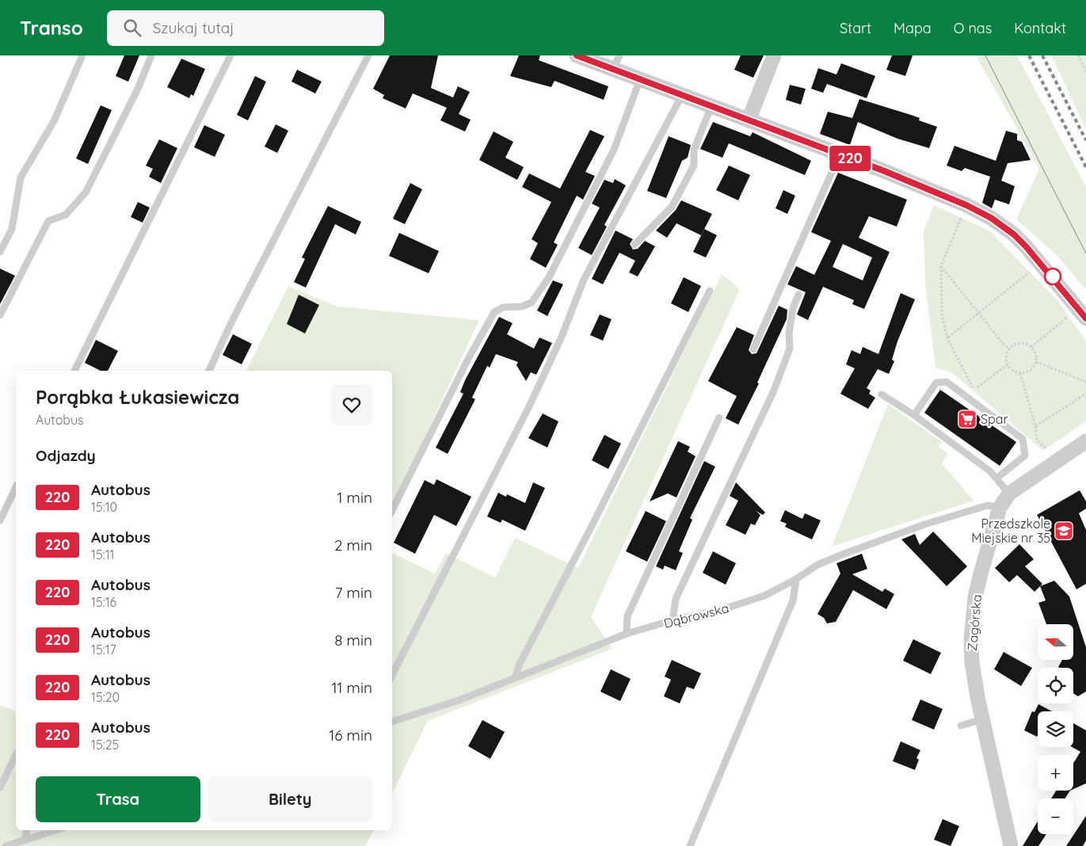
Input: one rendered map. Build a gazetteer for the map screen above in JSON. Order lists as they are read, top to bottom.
{
  "streets": {
    "street": ["Zagórska"],
    "lane": ["Dąbrowska"]
  },
  "crossings": [
    ["Dąbrowska", "Zagórska"]
  ],
  "places": {
    "supermarket": ["Spar"],
    "school or university": ["Przedszkole Miejskie nr 35"]
  },
  "lines": ["bus line 220"],
  "north": "left",
  "page": {
    "header": "Transo",
    "search": "Szukaj tutaj",
    "nav": [
      "Start",
      "Mapa",
      "O nas",
      "Kontakt"
    ],
    "on_map": "220",
    "heading": [
      ["Porąbka Łukasiewicza", "Autobus"],
      "Odjazdy"
    ],
    "list": [
      {
        "mark": "220",
        "name": "Autobus",
        "note": "15:10",
        "value": "1 min"
      },
      {
        "mark": "220",
        "name": "Autobus",
        "note": "15:11",
        "value": "2 min"
      },
      {
        "mark": "220",
        "name": "Autobus",
        "note": "15:16",
        "value": "7 min"
      },
      {
        "mark": "220",
        "name": "Autobus",
        "note": "15:17",
        "value": "8 min"
      },
      {
        "mark": "220",
        "name": "Autobus",
        "note": "15:20",
        "value": "11 min"
      },
      {
        "mark": "220",
        "name": "Autobus",
        "note": "15:25",
        "value": "16 min"
      }
    ],
    "map_buttons": ["+", "−"],
    "buttons": ["Trasa", "Bilety"]
  }
}
